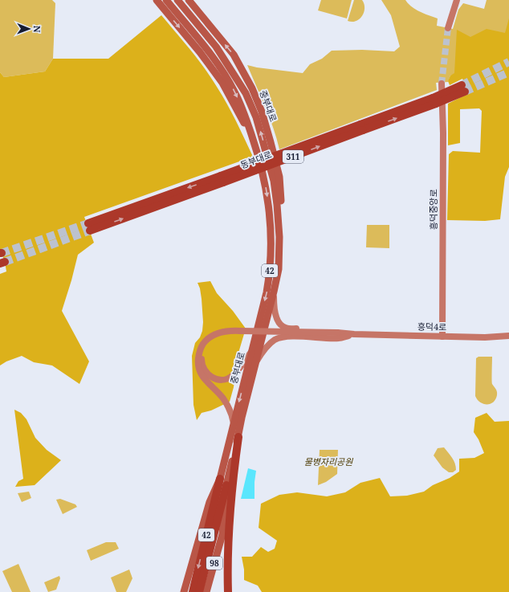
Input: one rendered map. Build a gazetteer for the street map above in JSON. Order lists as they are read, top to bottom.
{
  "streets": {
    "highway": ["311", "동부대로", "42"],
    "main road": ["중부대로", "98"],
    "street": ["흥덕중앙로", "흥덕4로"]
  },
  "crossings": [
    ["중부대로", "42"],
    ["흥덕중앙로", "흥덕4로"]
  ],
  "parks": ["물병자리공원"],
  "north": "right"
}
